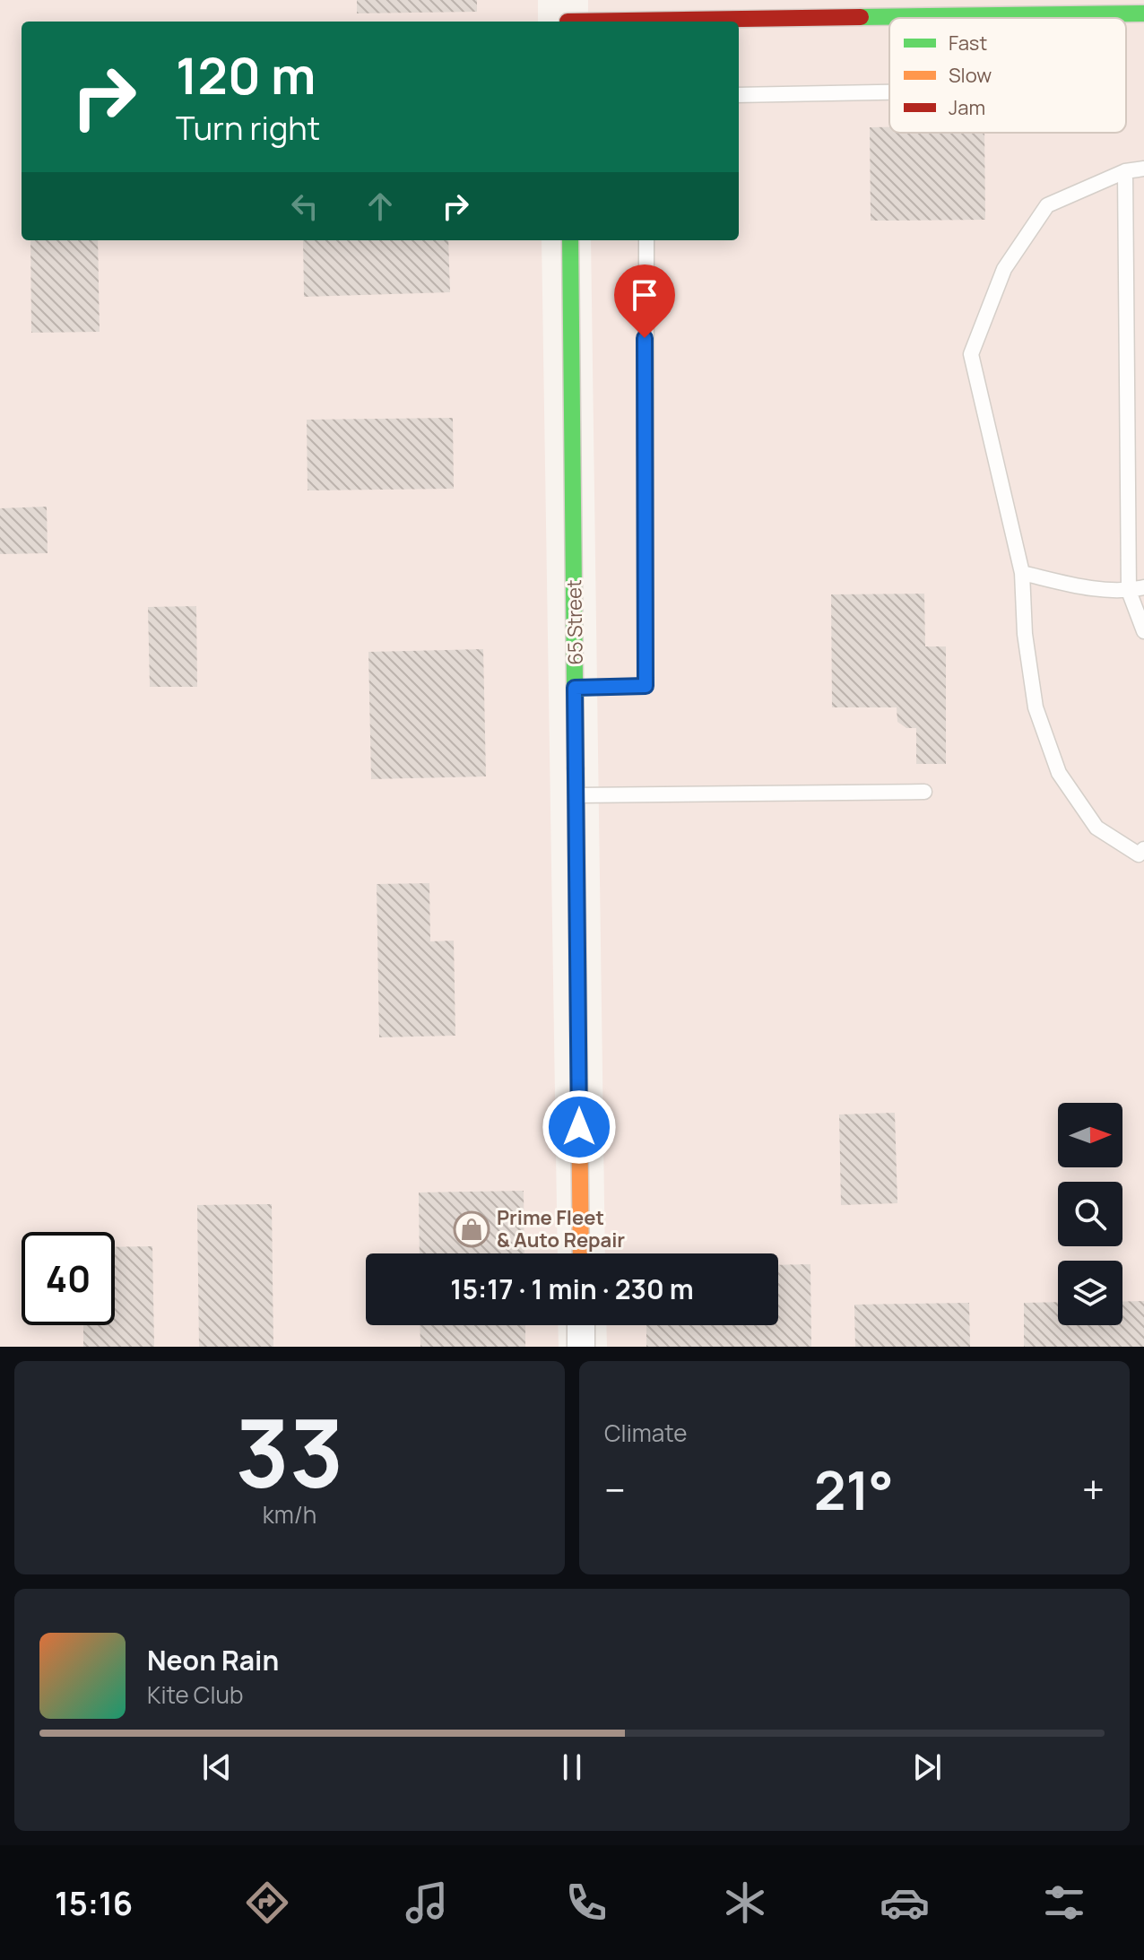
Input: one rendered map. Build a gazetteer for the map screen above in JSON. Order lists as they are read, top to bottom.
{
  "streets": {
    "street": ["65 Street"]
  },
  "places": {
    "shop": ["Prime Fleet & Auto Repair"]
  },
  "legend": ["Fast", "Slow", "Jam"],
  "north": "right",
  "page": {
    "turn": ["120 m", "Turn right"],
    "limit": "40",
    "trip": "15:17 · 1 min · 230 m",
    "tile": [
      ["33", "km/h"],
      "Climate"
    ],
    "heat": ["−", "21°", "+"],
    "song": ["Neon Rain", "Kite Club"],
    "tabs": "15:16"
  }
}
